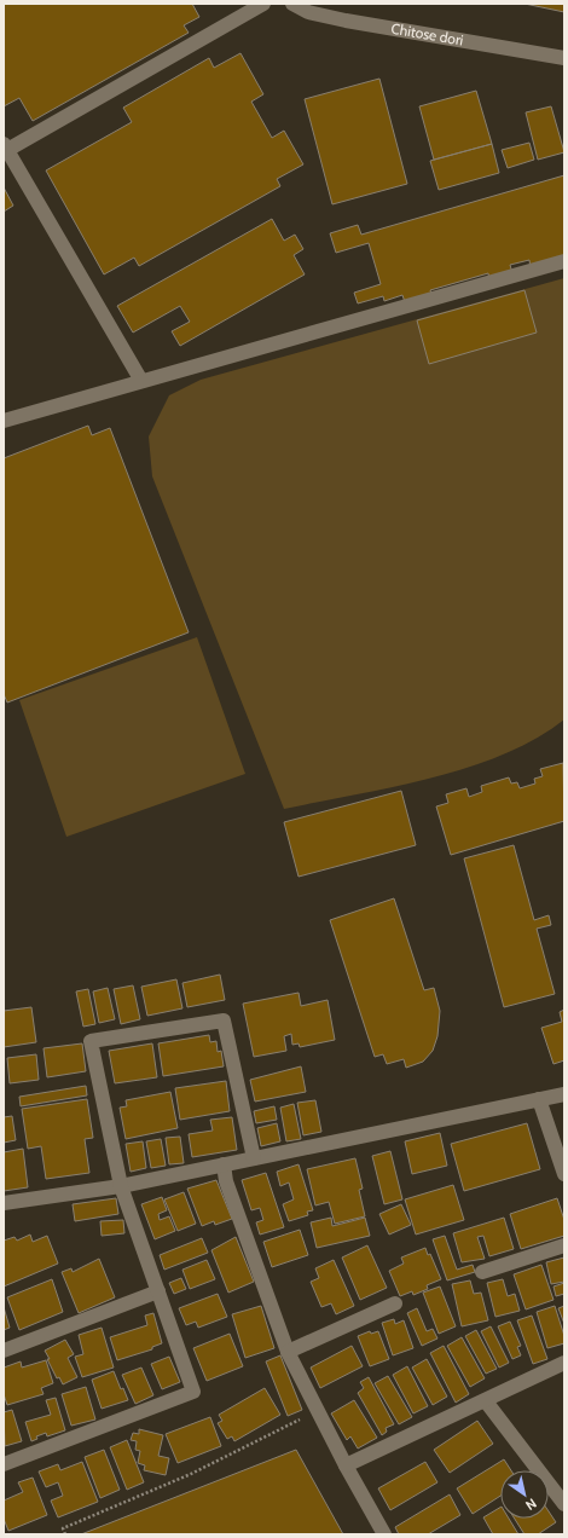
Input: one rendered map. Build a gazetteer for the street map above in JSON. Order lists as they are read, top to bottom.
{
  "streets": {
    "street": ["Chitose dori"]
  },
  "north": "bottom right"
}
